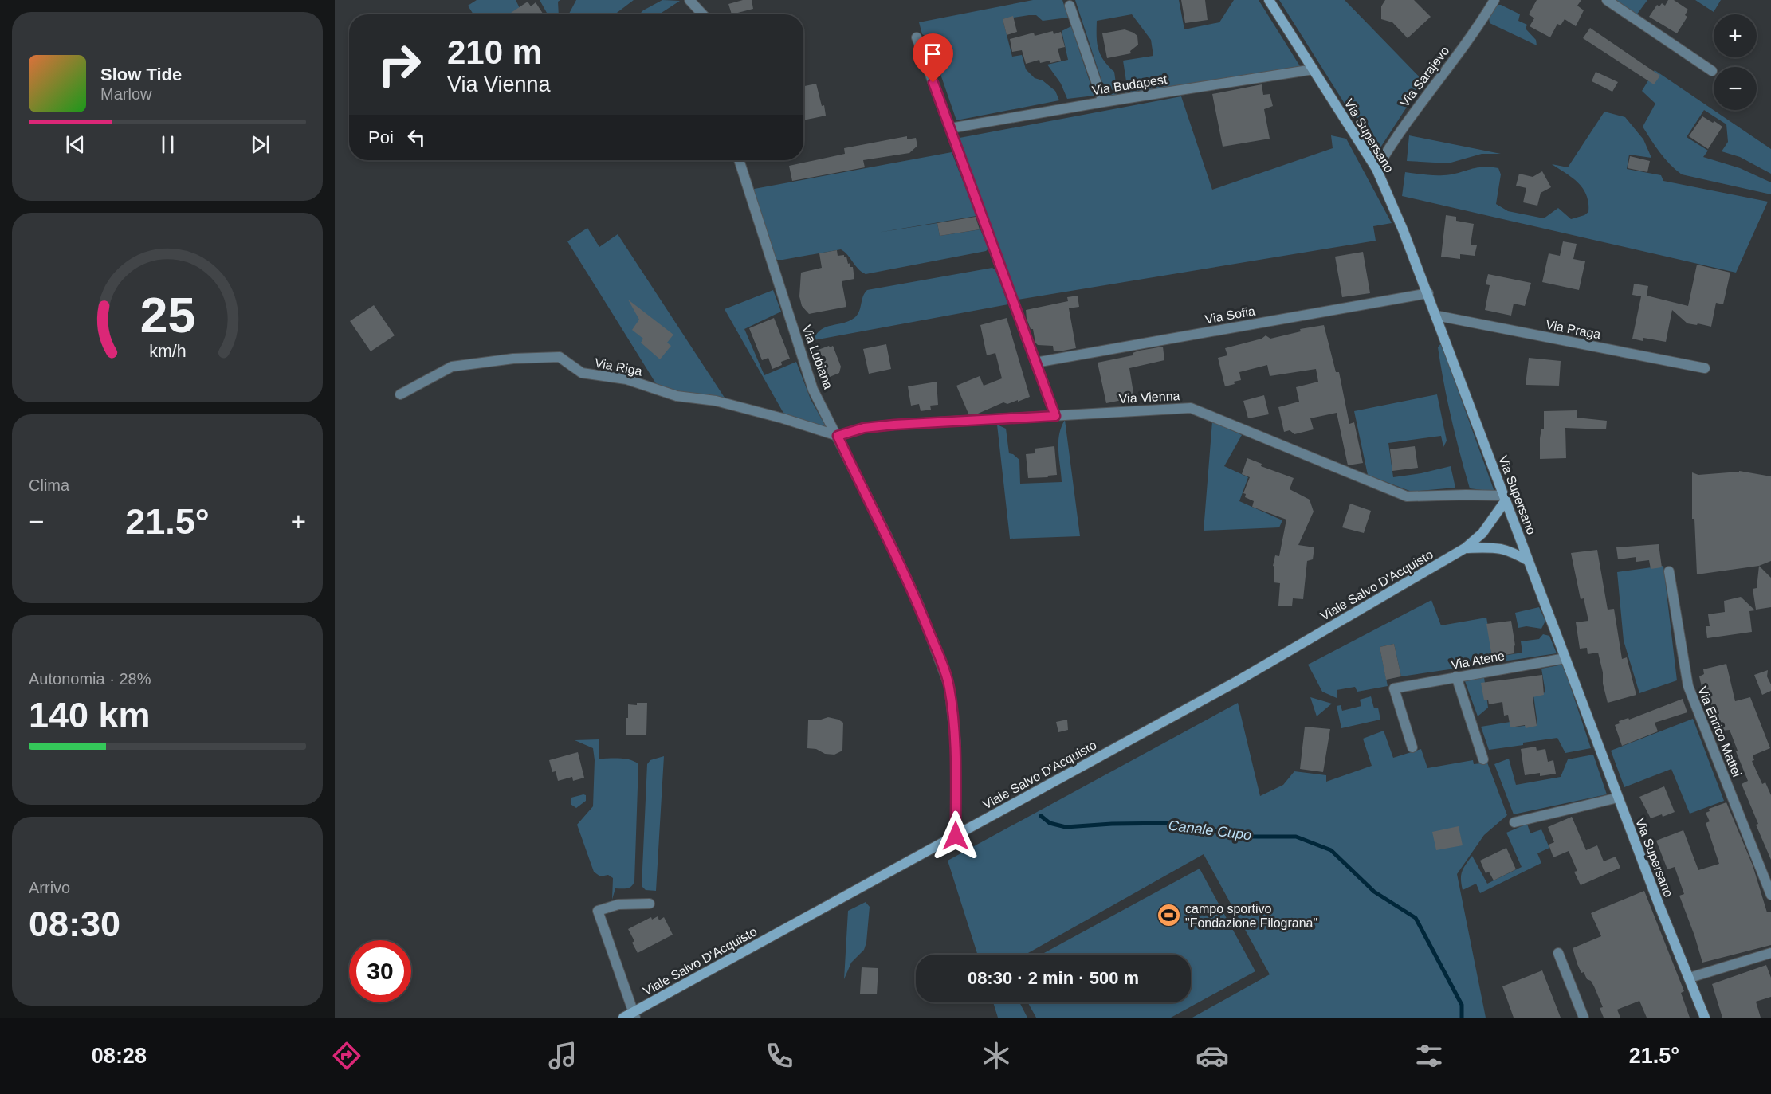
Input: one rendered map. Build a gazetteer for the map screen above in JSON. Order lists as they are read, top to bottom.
{
  "streets": {
    "street": [
      "Via Sarajevo",
      "Via Budapest",
      "Via Supersano",
      "Via Sofia",
      "Via Praga",
      "Via Lubiana",
      "Via Riga",
      "Via Vienna",
      "Viale Salvo D'Acquisto",
      "Via Atene",
      "Via Enrico Mattei"
    ]
  },
  "crossings": [
    ["Via Sarajevo", "Via Supersano"],
    ["Via Budapest", "Via Supersano"],
    ["Via Supersano", "Via Sofia"],
    ["Via Supersano", "Via Praga"],
    ["Via Supersano", "Via Vienna"],
    ["Via Supersano", "Viale Salvo D'Acquisto"],
    ["Via Supersano", "Via Atene"],
    ["Via Lubiana", "Via Riga"],
    ["Via Lubiana", "Via Vienna"],
    ["Via Lubiana", "Viale Salvo D'Acquisto"],
    ["Via Riga", "Via Vienna"],
    ["Via Vienna", "Viale Salvo D'Acquisto"]
  ],
  "water": ["Canale Cupo"],
  "places": {
    "sports": ["campo sportivo \"Fondazione Filograna\""]
  },
  "page": {
    "map_buttons": ["+", "−"],
    "turn": ["210 m", "Via Vienna"],
    "song": ["Slow Tide", "Marlow"],
    "then": "Poi",
    "tile": [
      "Clima",
      ["Autonomia · 28%", "140 km"],
      ["Arrivo", "08:30"]
    ],
    "heat": ["−", "21.5°", "+"],
    "limit": "30",
    "trip": "08:30 · 2 min · 500 m",
    "tabs": ["08:28", "21.5°"],
    "gauge": ["25", "km/h"]
  }
}
